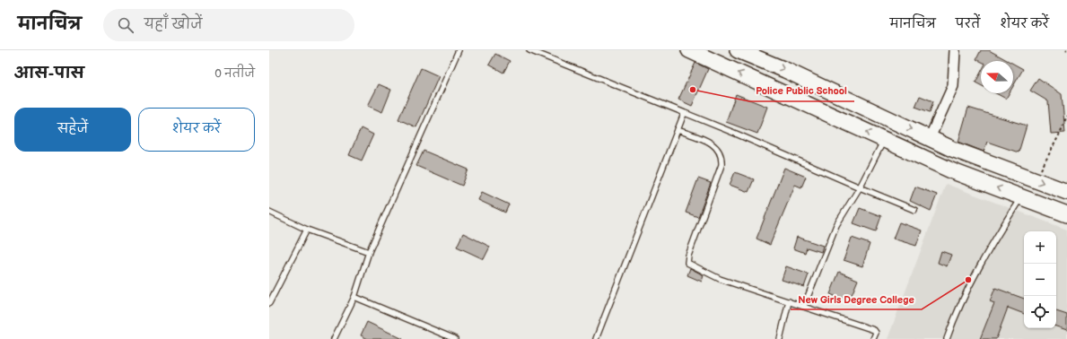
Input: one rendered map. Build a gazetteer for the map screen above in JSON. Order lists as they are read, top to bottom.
{
  "places": ["Police Public School", "New Girls Degree College"],
  "north": "left",
  "page": {
    "header": "मानचित्र",
    "search": "यहाँ खोजें",
    "nav": ["मानचित्र", "परतें", "शेयर करें"],
    "heading": ["आस-पास", "0 नतीजे"],
    "buttons": ["सहेजें", "शेयर करें"],
    "map_buttons": ["+", "−"]
  }
}
